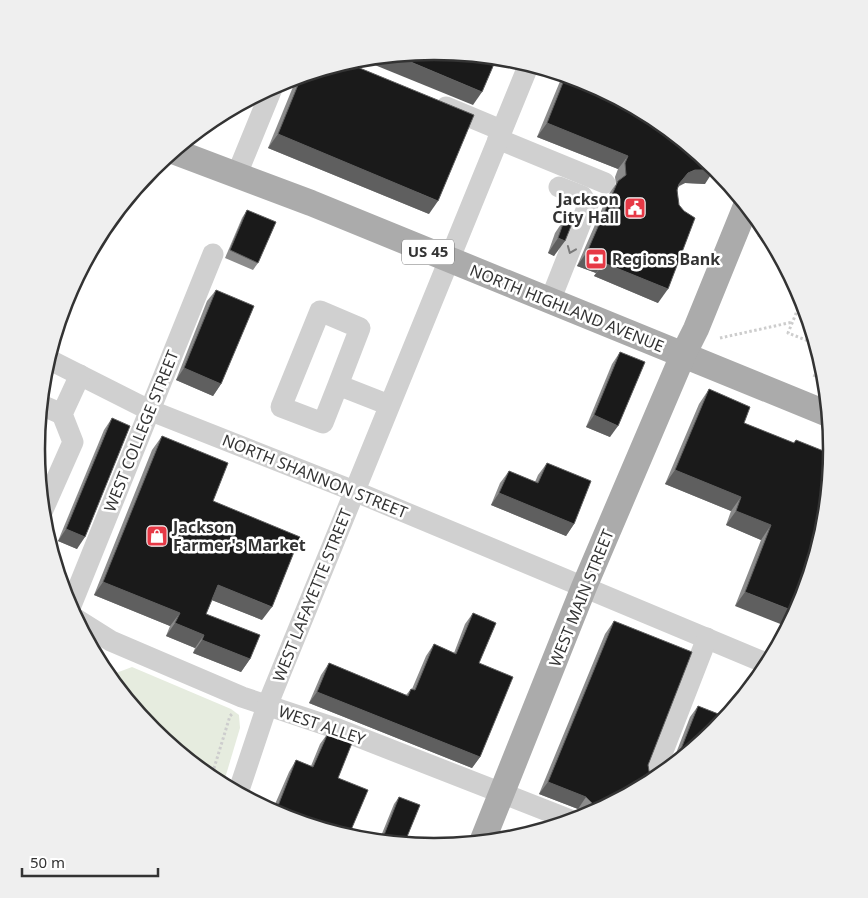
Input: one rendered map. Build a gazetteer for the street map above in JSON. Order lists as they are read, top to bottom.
{
  "streets": {
    "main road": ["US 45", "NORTH HIGHLAND AVENUE", "WEST MAIN STREET"],
    "street": [
      "WEST COLLEGE STREET",
      "NORTH SHANNON STREET",
      "WEST LAFAYETTE STREET",
      "WEST ALLEY"
    ]
  },
  "crossings": [
    ["US 45", "NORTH HIGHLAND AVENUE"],
    ["US 45", "WEST MAIN STREET"],
    ["NORTH HIGHLAND AVENUE", "WEST LAFAYETTE STREET"],
    ["NORTH HIGHLAND AVENUE", "WEST MAIN STREET"],
    ["WEST COLLEGE STREET", "NORTH SHANNON STREET"],
    ["NORTH SHANNON STREET", "WEST LAFAYETTE STREET"],
    ["NORTH SHANNON STREET", "WEST MAIN STREET"],
    ["WEST LAFAYETTE STREET", "WEST ALLEY"],
    ["WEST MAIN STREET", "WEST ALLEY"]
  ],
  "places": {
    "public building": ["Jackson City Hall"],
    "bank": ["Regions Bank"],
    "shop": ["Jackson Farmer's Market"]
  },
  "scale_bar": "50 m"
}
